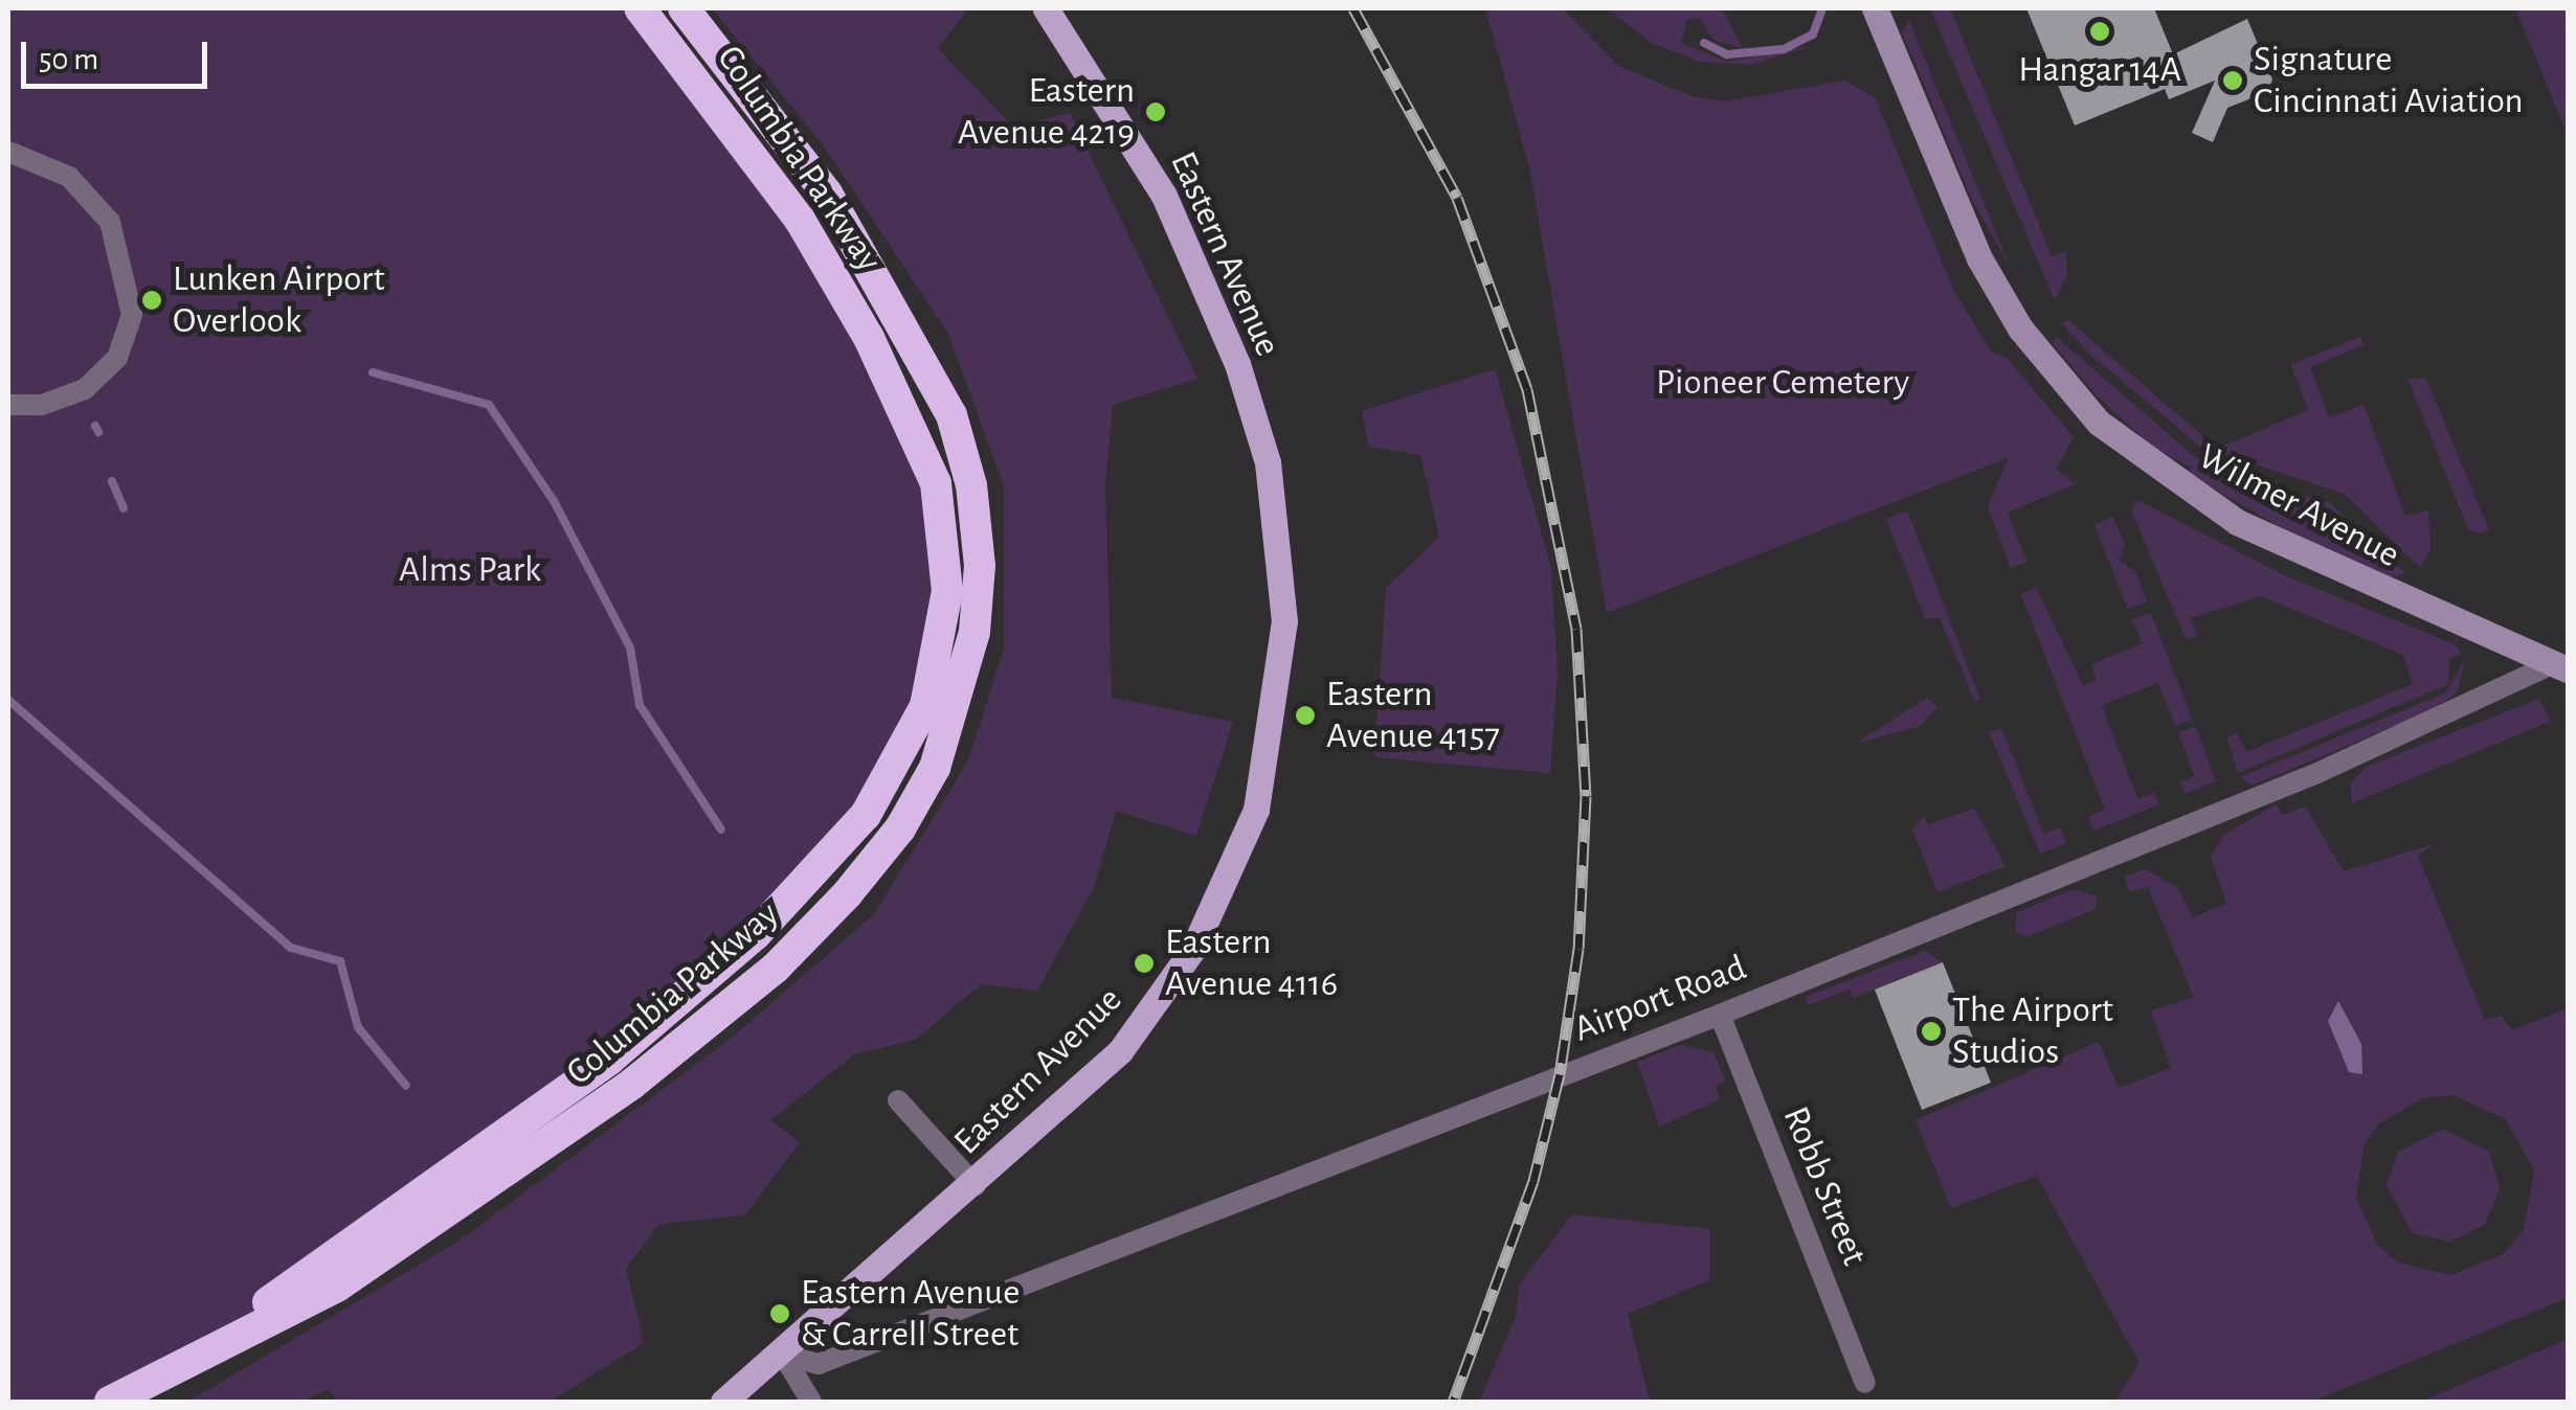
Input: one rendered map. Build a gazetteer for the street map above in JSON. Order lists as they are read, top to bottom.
{
  "streets": {
    "highway": ["Columbia Parkway"],
    "main road": ["Eastern Avenue"],
    "street": ["Wilmer Avenue", "Airport Road", "Robb Street"]
  },
  "crossings": [
    ["Eastern Avenue", "Airport Road"],
    ["Wilmer Avenue", "Airport Road"],
    ["Airport Road", "Robb Street"]
  ],
  "parks": ["Pioneer Cemetery", "Alms Park"],
  "places": [
    "Hangar 14A",
    "Signature Cincinnati Aviation",
    "Eastern Avenue 4219",
    "Lunken Airport Overlook",
    "Eastern Avenue 4157",
    "Eastern Avenue 4116",
    "The Airport Studios",
    "Eastern Avenue & Carrell Street"
  ],
  "scale_bar": "50 m"
}
